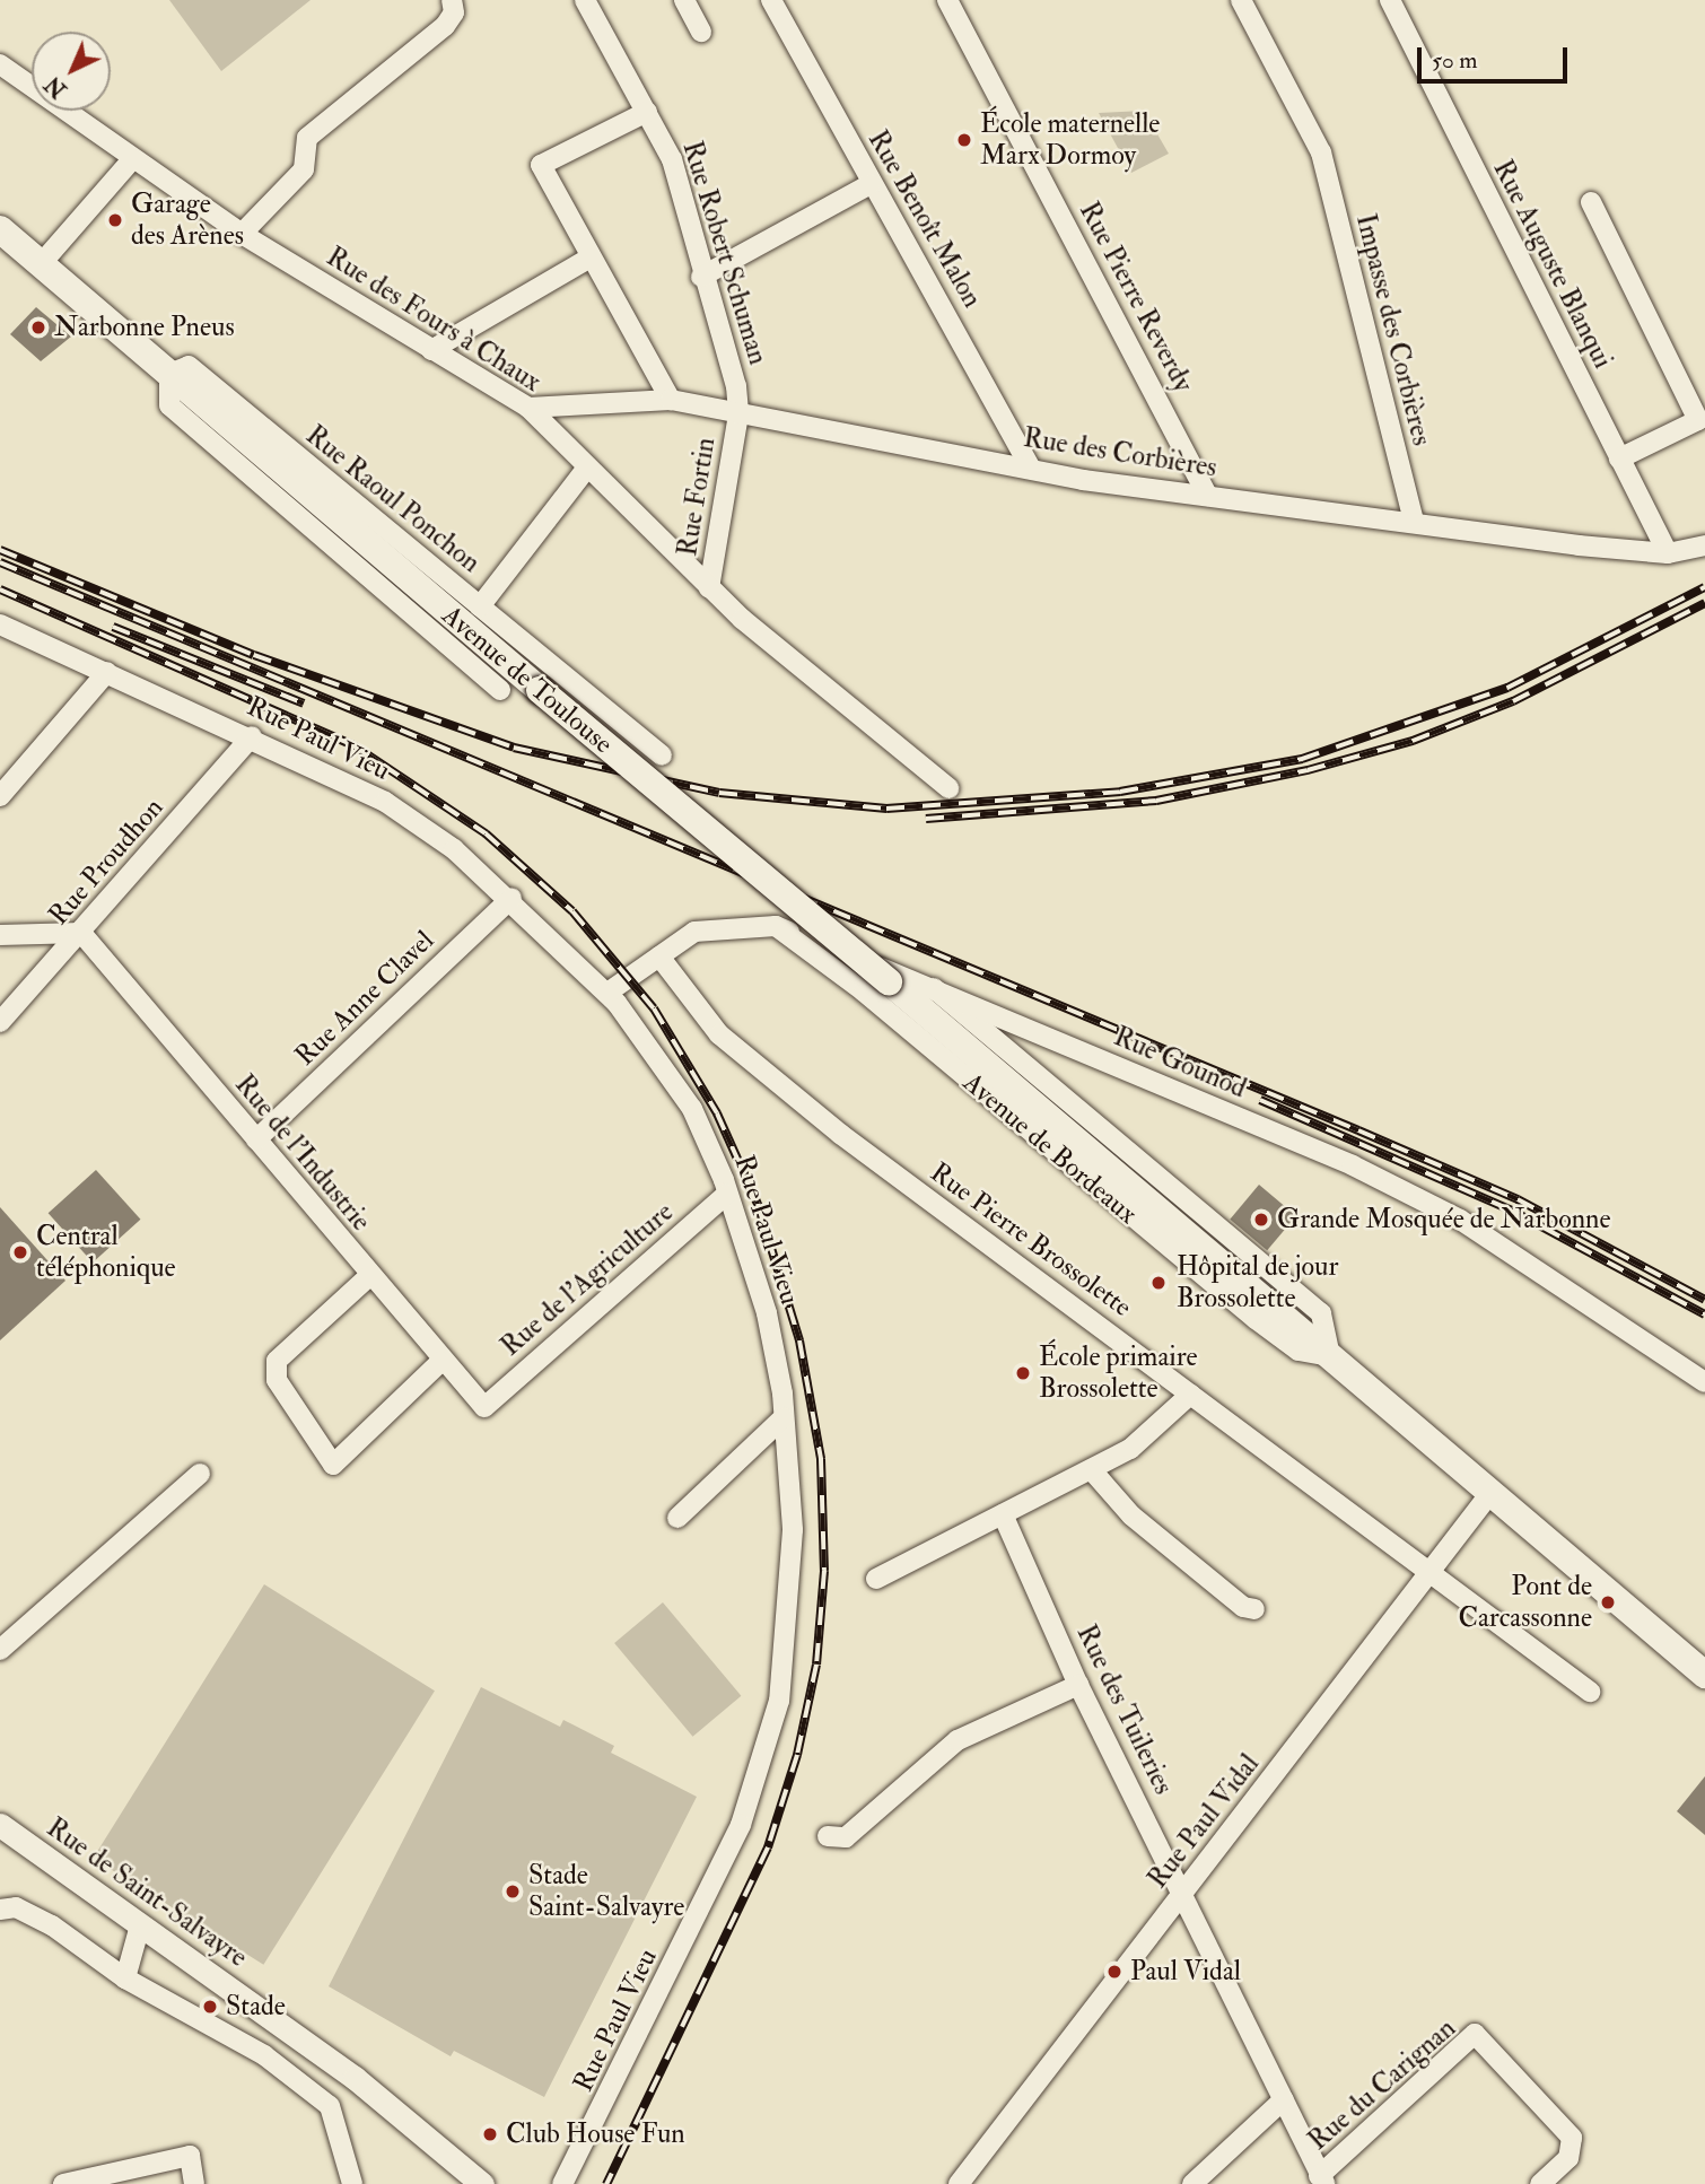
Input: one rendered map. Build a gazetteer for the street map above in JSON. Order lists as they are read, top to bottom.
{
  "streets": {
    "main road": ["Avenue de Toulouse", "Avenue de Bordeaux"],
    "street": [
      "Rue Benoît Malon",
      "Rue Robert Schuman",
      "Rue Auguste Blanqui",
      "Rue Pierre Reverdy",
      "Rue des Fours à Chaux",
      "Impasse des Corbières",
      "Rue des Corbières",
      "Rue Fortin",
      "Rue Raoul Ponchon",
      "Rue Paul Vieu",
      "Rue Proudhon",
      "Rue Anne Clavel",
      "Rue Gounod",
      "Rue de l'Industrie",
      "Rue Pierre Brossolette",
      "Rue de l'Agriculture",
      "Rue des Tuileries",
      "Rue Paul Vidal",
      "Rue de Saint-Salvayre",
      "Rue du Carignan"
    ]
  },
  "crossings": [
    ["Rue Benoît Malon", "Rue des Corbières"],
    ["Rue Robert Schuman", "Rue des Corbières"],
    ["Rue Robert Schuman", "Rue Fortin"],
    ["Rue Auguste Blanqui", "Rue des Corbières"],
    ["Rue Pierre Reverdy", "Rue des Corbières"],
    ["Rue des Fours à Chaux", "Rue des Corbières"],
    ["Rue des Fours à Chaux", "Rue Fortin"],
    ["Rue des Fours à Chaux", "Rue Raoul Ponchon"],
    ["Impasse des Corbières", "Rue des Corbières"],
    ["Rue des Corbières", "Rue Fortin"],
    ["Rue Raoul Ponchon", "Avenue de Toulouse"],
    ["Avenue de Toulouse", "Avenue de Bordeaux"],
    ["Rue Paul Vieu", "Rue Proudhon"],
    ["Rue Paul Vieu", "Rue Anne Clavel"],
    ["Rue Paul Vieu", "Rue Gounod"],
    ["Rue Paul Vieu", "Rue de l'Agriculture"],
    ["Rue Proudhon", "Rue de l'Industrie"],
    ["Rue Anne Clavel", "Rue de l'Industrie"],
    ["Rue Gounod", "Avenue de Bordeaux"],
    ["Rue Gounod", "Rue Pierre Brossolette"],
    ["Avenue de Bordeaux", "Rue Paul Vidal"],
    ["Rue de l'Industrie", "Rue de l'Agriculture"],
    ["Rue Pierre Brossolette", "Rue Paul Vidal"],
    ["Rue des Tuileries", "Rue Paul Vidal"],
    ["Rue des Tuileries", "Rue du Carignan"]
  ],
  "places": [
    "École maternelle Marx Dormoy",
    "Garage des Arènes",
    "Narbonne Pneus",
    "Grande Mosquée de Narbonne",
    "Central téléphonique",
    "Hôpital de jour Brossolette",
    "École primaire Brossolette",
    "Pont de Carcassonne",
    "Stade Saint-Salvayre",
    "Paul Vidal",
    "Stade",
    "Club House Fun"
  ],
  "scale_bar": "50 m",
  "north": "bottom left"
}
